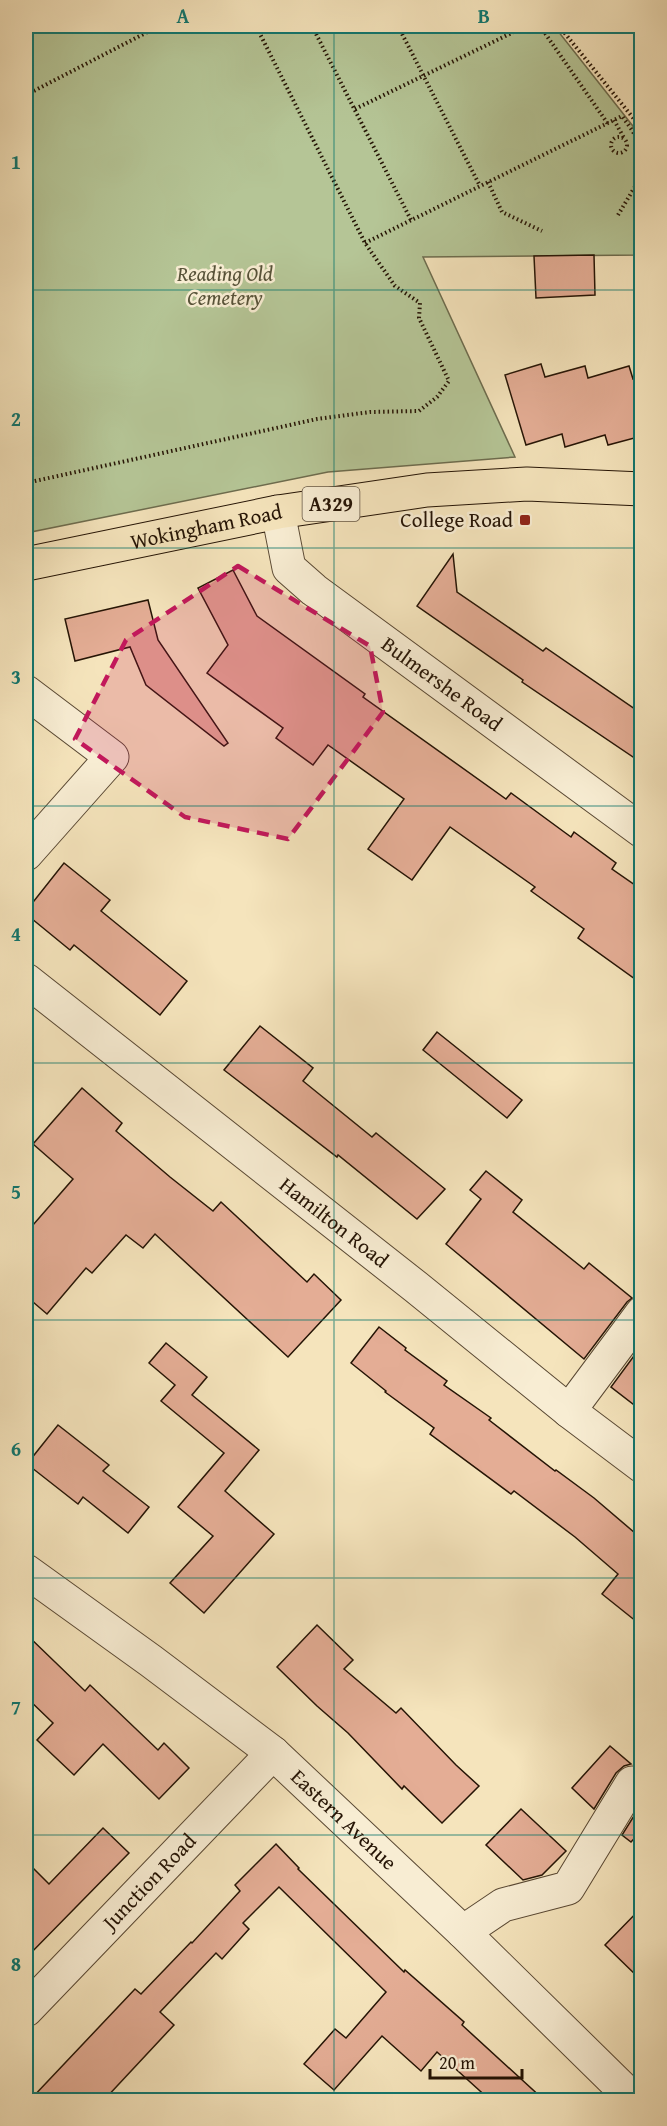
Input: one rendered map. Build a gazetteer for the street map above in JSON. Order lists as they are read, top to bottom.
{
  "streets": {
    "main road": ["A329", "Wokingham Road"],
    "street": [
      "Bulmershe Road",
      "Hamilton Road",
      "Eastern Avenue",
      "Junction Road"
    ]
  },
  "crossings": [
    ["Wokingham Road", "Bulmershe Road"],
    ["Eastern Avenue", "Junction Road"]
  ],
  "parks": ["Reading Old Cemetery"],
  "places": {
    "transit": ["College Road"]
  },
  "scale_bar": "20 m",
  "grid": {
    "columns": ["A", "B"],
    "rows": [
      "1",
      "2",
      "3",
      "4",
      "5",
      "6",
      "7",
      "8"
    ]
  }
}
